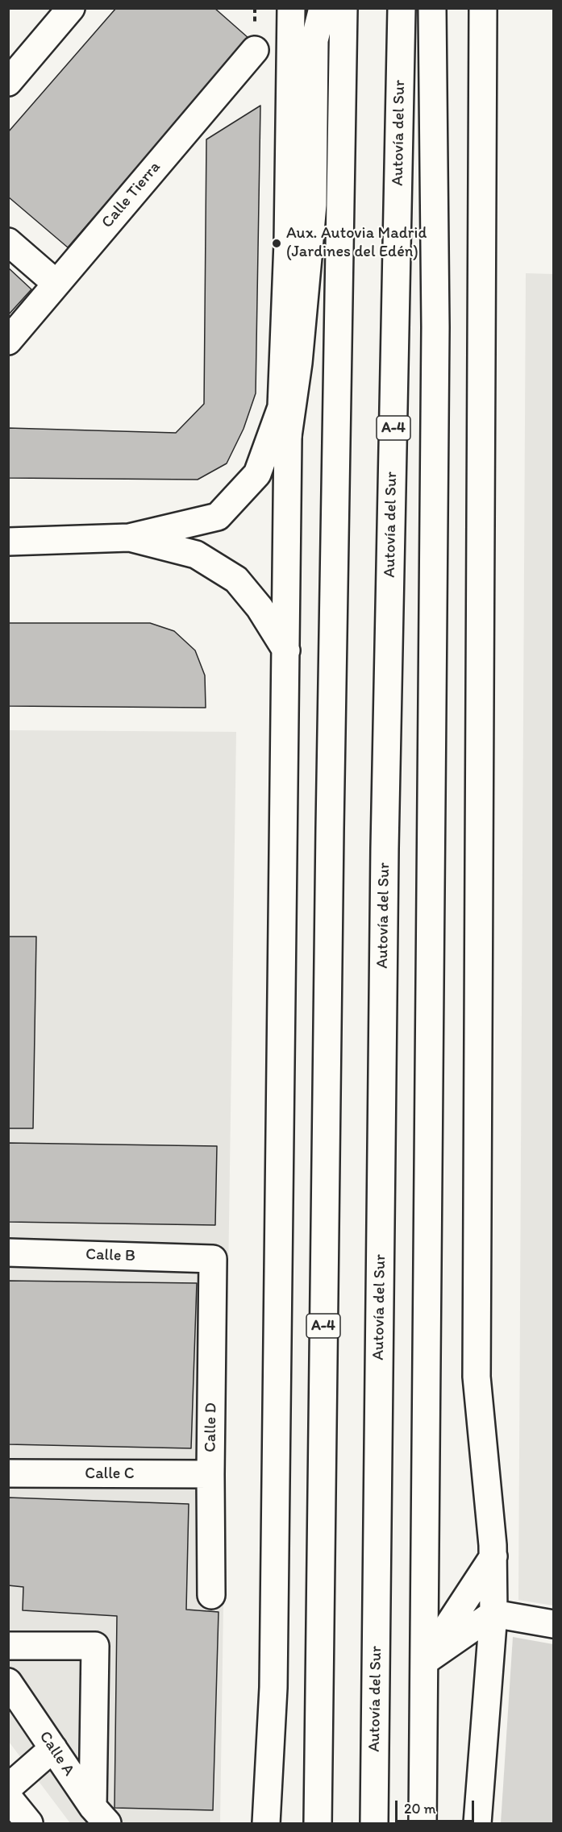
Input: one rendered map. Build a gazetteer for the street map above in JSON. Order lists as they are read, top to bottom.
{
  "streets": {
    "main road": [
      "Autovía del Sur",
      "Calle Tierra",
      "A-4",
      "Calle B",
      "Calle D",
      "Calle C",
      "Calle A"
    ]
  },
  "crossings": [
    ["Calle B", "Calle D"],
    ["Calle D", "Calle C"]
  ],
  "places": ["Aux. Autovia Madrid (Jardines del Edén)"],
  "scale_bar": "20 m"
}
